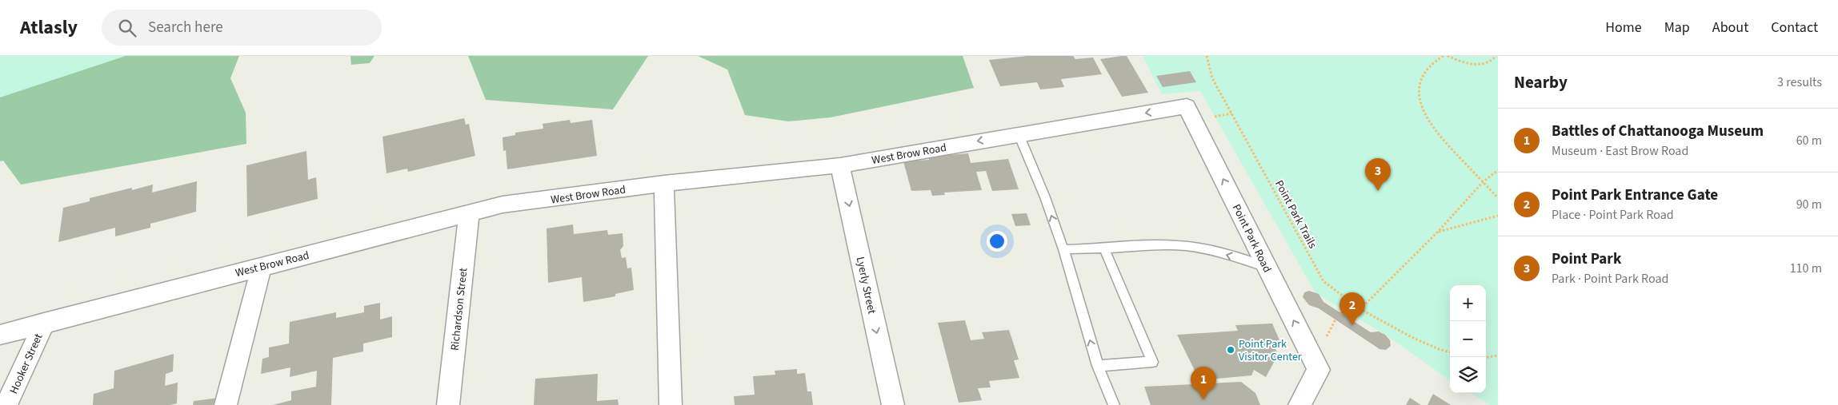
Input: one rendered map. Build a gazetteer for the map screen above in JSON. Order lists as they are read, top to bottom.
{
  "streets": {
    "street": [
      "West Brow Road",
      "Point Park Road",
      "Lyerly Street",
      "Richardson Street",
      "Hooker Street"
    ],
    "path": ["Point Park Trails"]
  },
  "crossings": [
    ["West Brow Road", "Point Park Road"],
    ["West Brow Road", "Lyerly Street"],
    ["West Brow Road", "Richardson Street"],
    ["West Brow Road", "Hooker Street"]
  ],
  "one_way": ["Point Park Road", "Lyerly Street"],
  "places": ["Point Park Visitor Center"],
  "page": {
    "header": "Atlasly",
    "search": "Search here",
    "nav": [
      "Home",
      "Map",
      "About",
      "Contact"
    ],
    "heading": ["Nearby", "3 results"],
    "list": [
      {
        "mark": "1",
        "name": "Battles of Chattanooga Museum",
        "note": "Museum · East Brow Road",
        "value": "60 m"
      },
      {
        "mark": "2",
        "name": "Point Park Entrance Gate",
        "note": "Place · Point Park Road",
        "value": "90 m"
      },
      {
        "mark": "3",
        "name": "Point Park",
        "note": "Park · Point Park Road",
        "value": "110 m"
      }
    ],
    "pins": ["3", "2", "1"],
    "map_buttons": ["+", "−"]
  }
}
